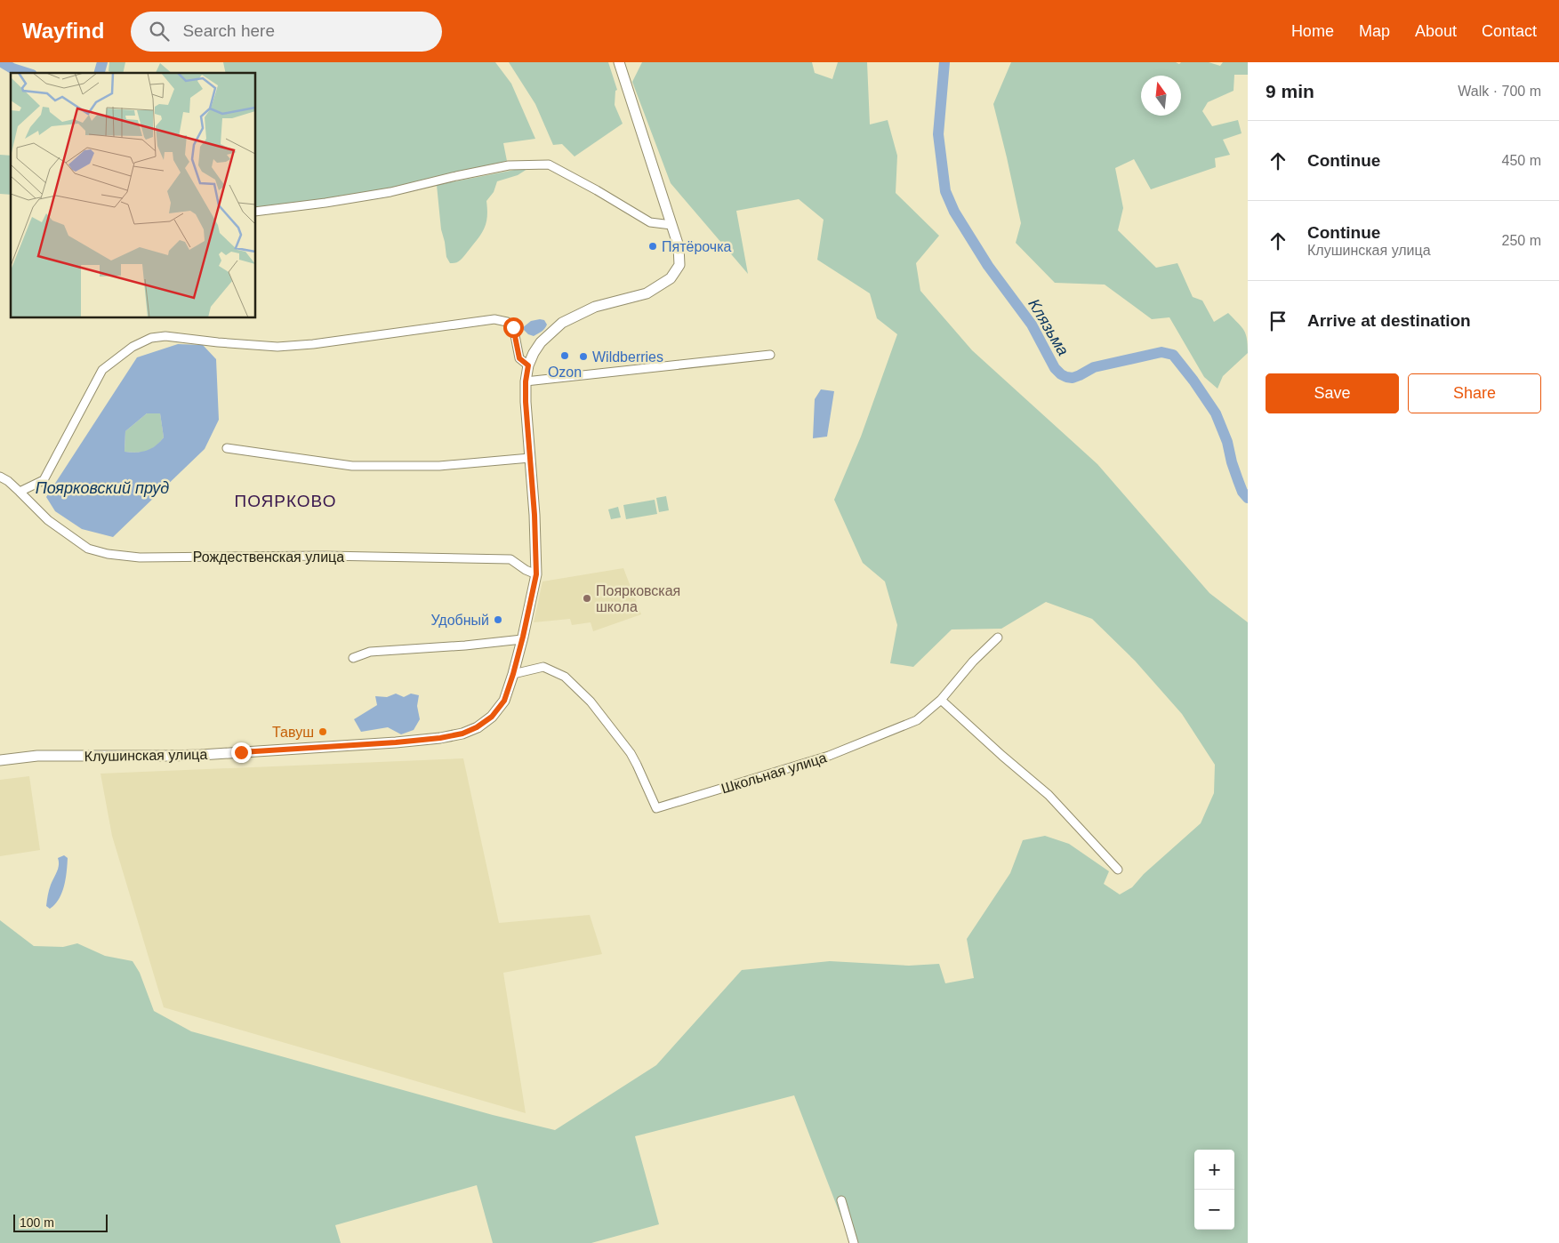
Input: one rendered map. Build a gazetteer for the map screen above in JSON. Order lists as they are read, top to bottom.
{
  "streets": {
    "main road": ["Клушинская улица"],
    "street": ["Рождественская улица", "Школьная улица"]
  },
  "crossings": [
    ["Рождественская улица", "Клушинская улица"],
    ["Клушинская улица", "Школьная улица"]
  ],
  "districts": ["ПОЯРКОВО"],
  "water": ["Клязьма", "Поярковский пруд"],
  "places": [
    "Пятёрочка",
    "Ozon",
    "Wildberries",
    "Поярковская школа",
    "Удобный",
    "Тавуш"
  ],
  "scale_bar": "100 m",
  "north": "top",
  "page": {
    "header": "Wayfind",
    "search": "Search here",
    "nav": [
      "Home",
      "Map",
      "About",
      "Contact"
    ],
    "heading": ["9 min", "Walk · 700 m"],
    "list": [
      ["Continue", "450 m"],
      ["Continue", "Клушинская улица", "250 m"],
      "Arrive at destination"
    ],
    "buttons": ["Save", "Share"],
    "map_buttons": ["+", "−"],
    "scale": "100 m"
  }
}
